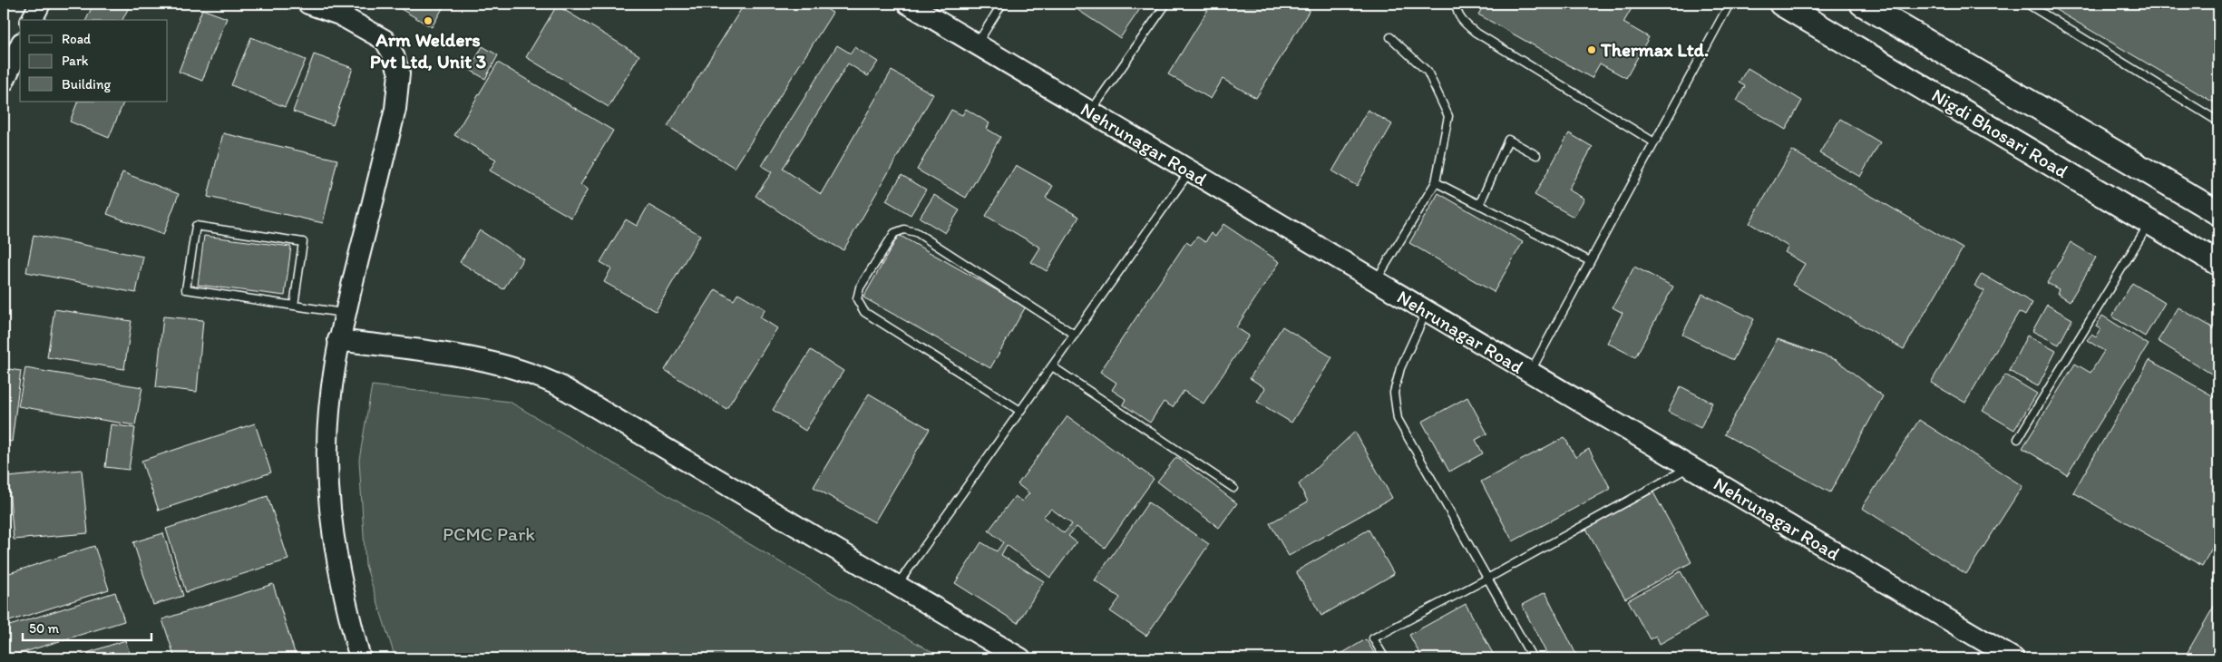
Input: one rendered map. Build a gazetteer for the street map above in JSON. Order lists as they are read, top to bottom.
{
  "streets": {
    "main road": ["Nigdi Bhosari Road"],
    "street": ["Nehrunagar Road"]
  },
  "parks": ["PCMC Park"],
  "places": ["Arm Welders Pvt Ltd, Unit 3", "Thermax Ltd."],
  "legend": ["Road", "Park", "Building"],
  "scale_bar": "50 m"
}
